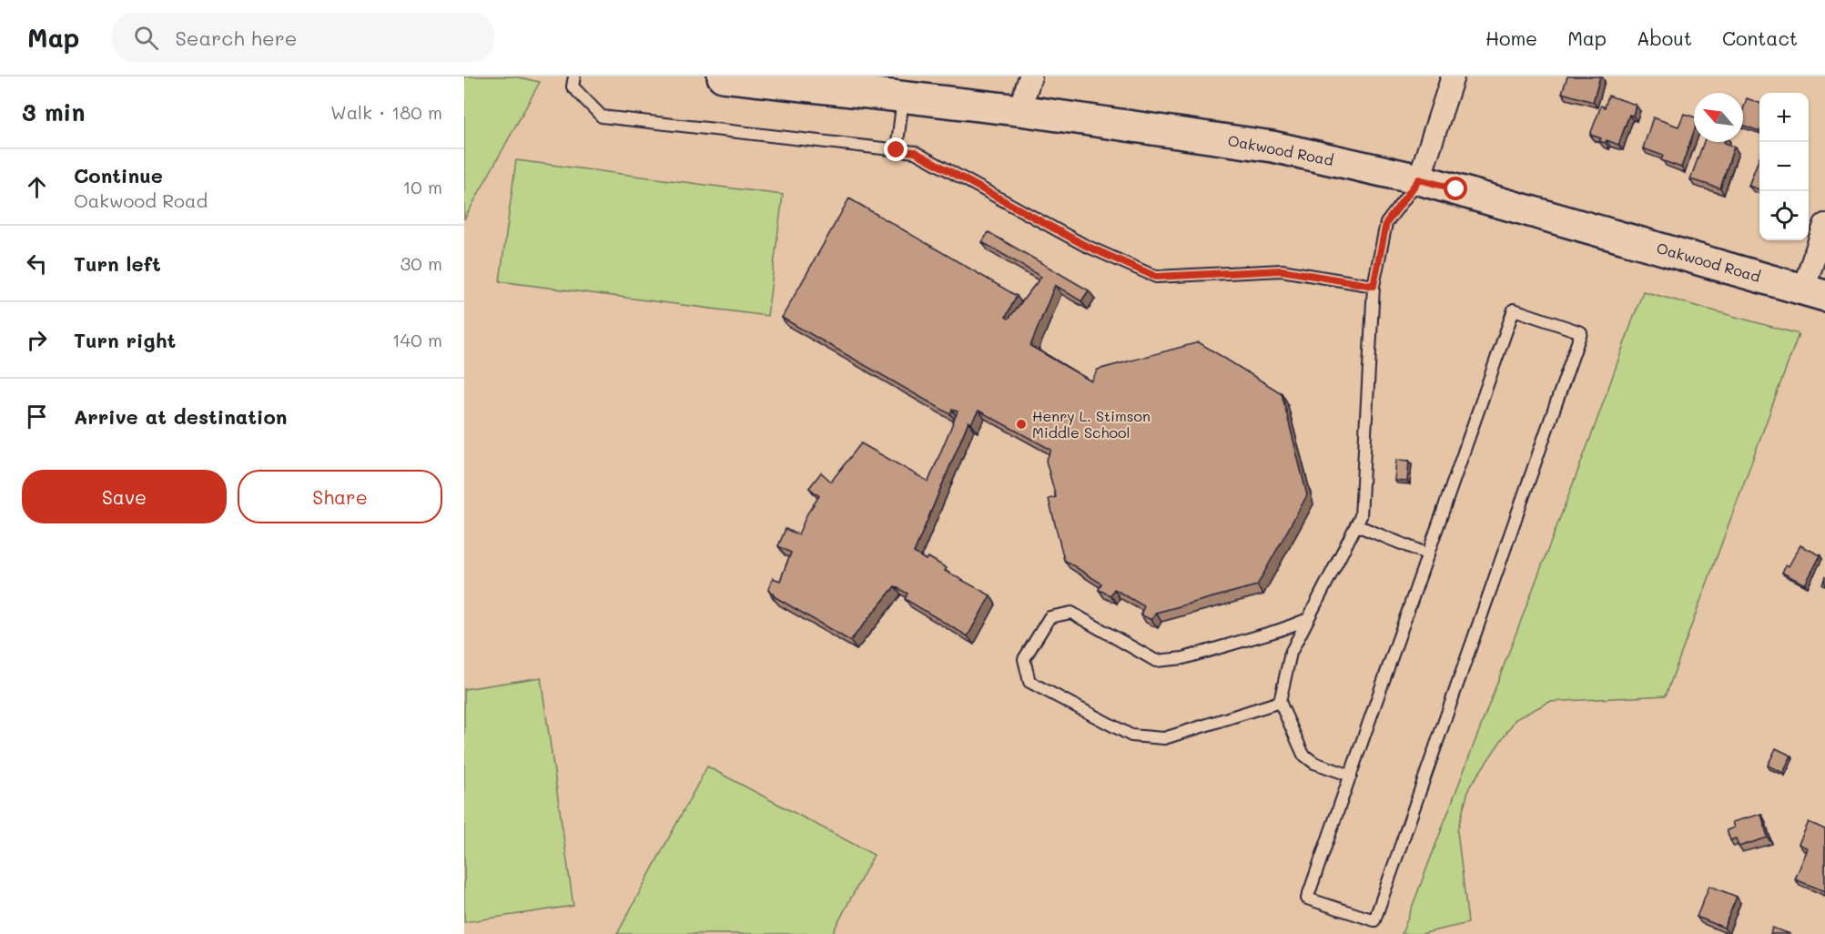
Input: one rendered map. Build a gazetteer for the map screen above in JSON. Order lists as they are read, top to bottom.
{
  "streets": {
    "main road": ["Oakwood Road"]
  },
  "places": ["Henry L. Stimson Middle School"],
  "north": "top left",
  "page": {
    "header": "Map",
    "search": "Search here",
    "nav": [
      "Home",
      "Map",
      "About",
      "Contact"
    ],
    "heading": ["3 min", "Walk · 180 m"],
    "map_buttons": ["+", "−"],
    "list": [
      ["Continue", "Oakwood Road", "10 m"],
      ["Turn left", "30 m"],
      ["Turn right", "140 m"],
      "Arrive at destination"
    ],
    "buttons": ["Save", "Share"]
  }
}
